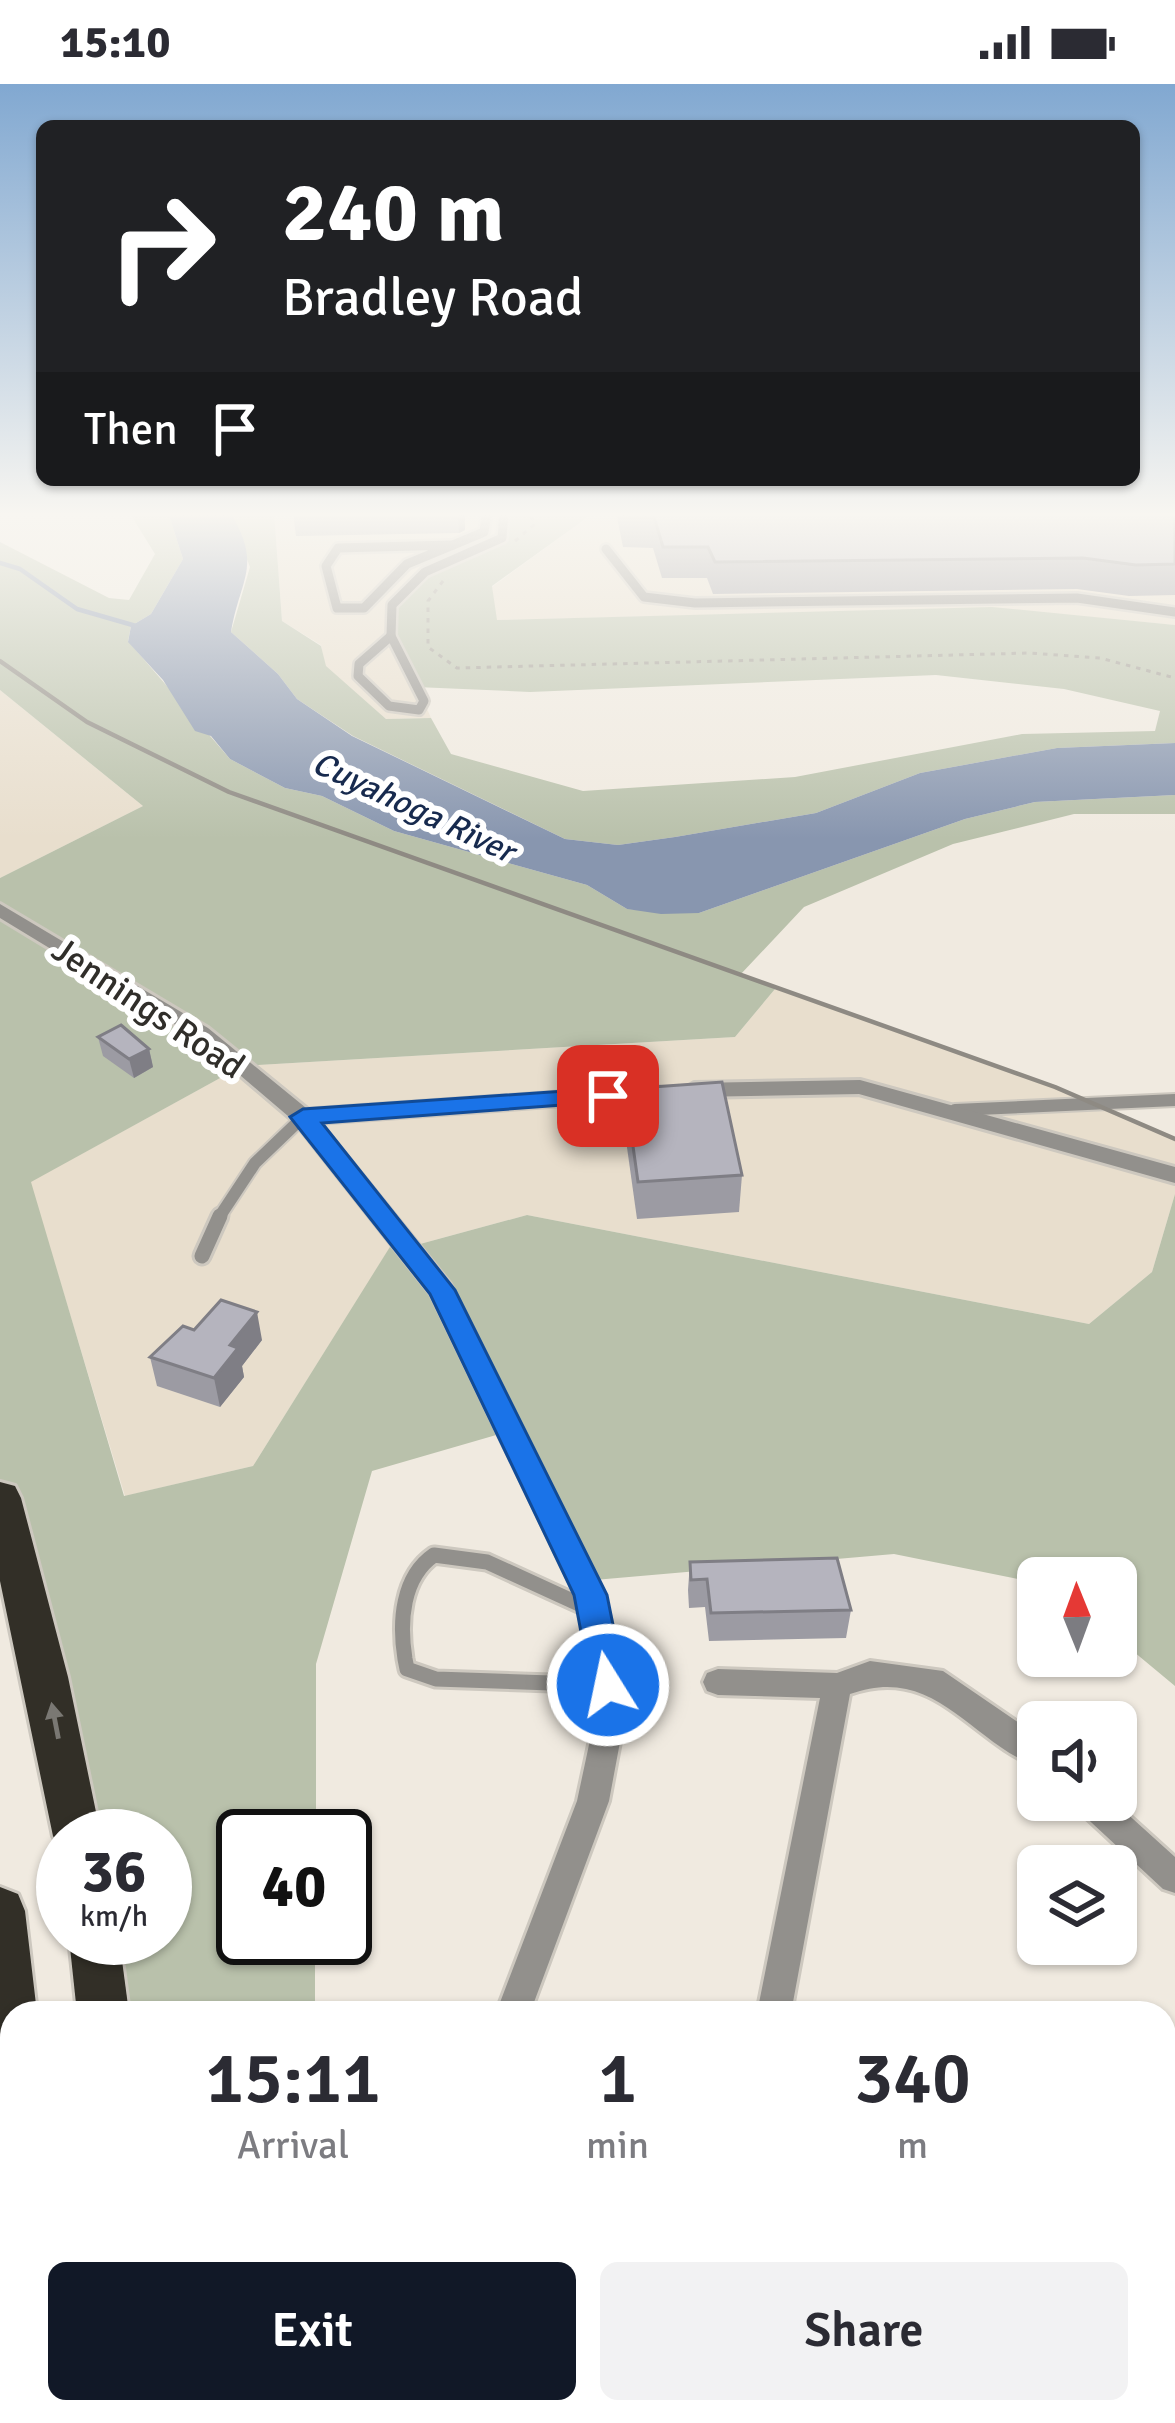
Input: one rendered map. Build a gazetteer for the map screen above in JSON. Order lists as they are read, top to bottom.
{
  "streets": {
    "street": ["Jennings Road"]
  },
  "water": ["Cuyahoga River"],
  "north": "top",
  "page": {
    "status": "15:10",
    "turn": ["240 m", "Bradley Road"],
    "then": "Then",
    "speed": "36 km/h",
    "limit": "40",
    "eta": [
      "15:11",
      "Arrival",
      "1",
      "min",
      "340",
      "m"
    ],
    "buttons": ["Exit", "Share"]
  }
}
